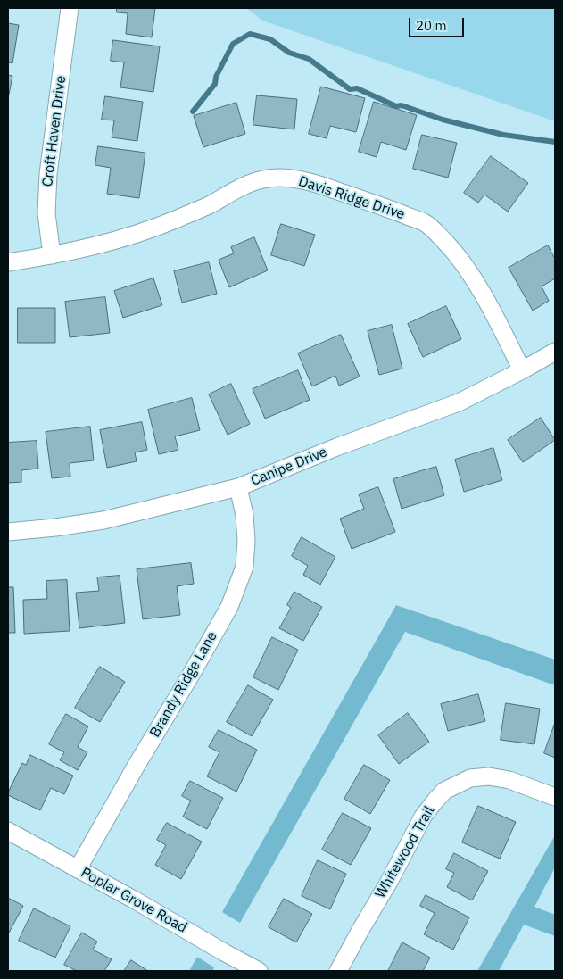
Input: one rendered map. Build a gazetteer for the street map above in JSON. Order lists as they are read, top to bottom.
{
  "streets": {
    "street": [
      "Croft Haven Drive",
      "Davis Ridge Drive",
      "Canipe Drive",
      "Brandy Ridge Lane",
      "Whitewood Trail",
      "Poplar Grove Road"
    ]
  },
  "crossings": [
    ["Croft Haven Drive", "Davis Ridge Drive"],
    ["Davis Ridge Drive", "Canipe Drive"],
    ["Canipe Drive", "Brandy Ridge Lane"],
    ["Brandy Ridge Lane", "Poplar Grove Road"]
  ],
  "scale_bar": "20 m"
}
